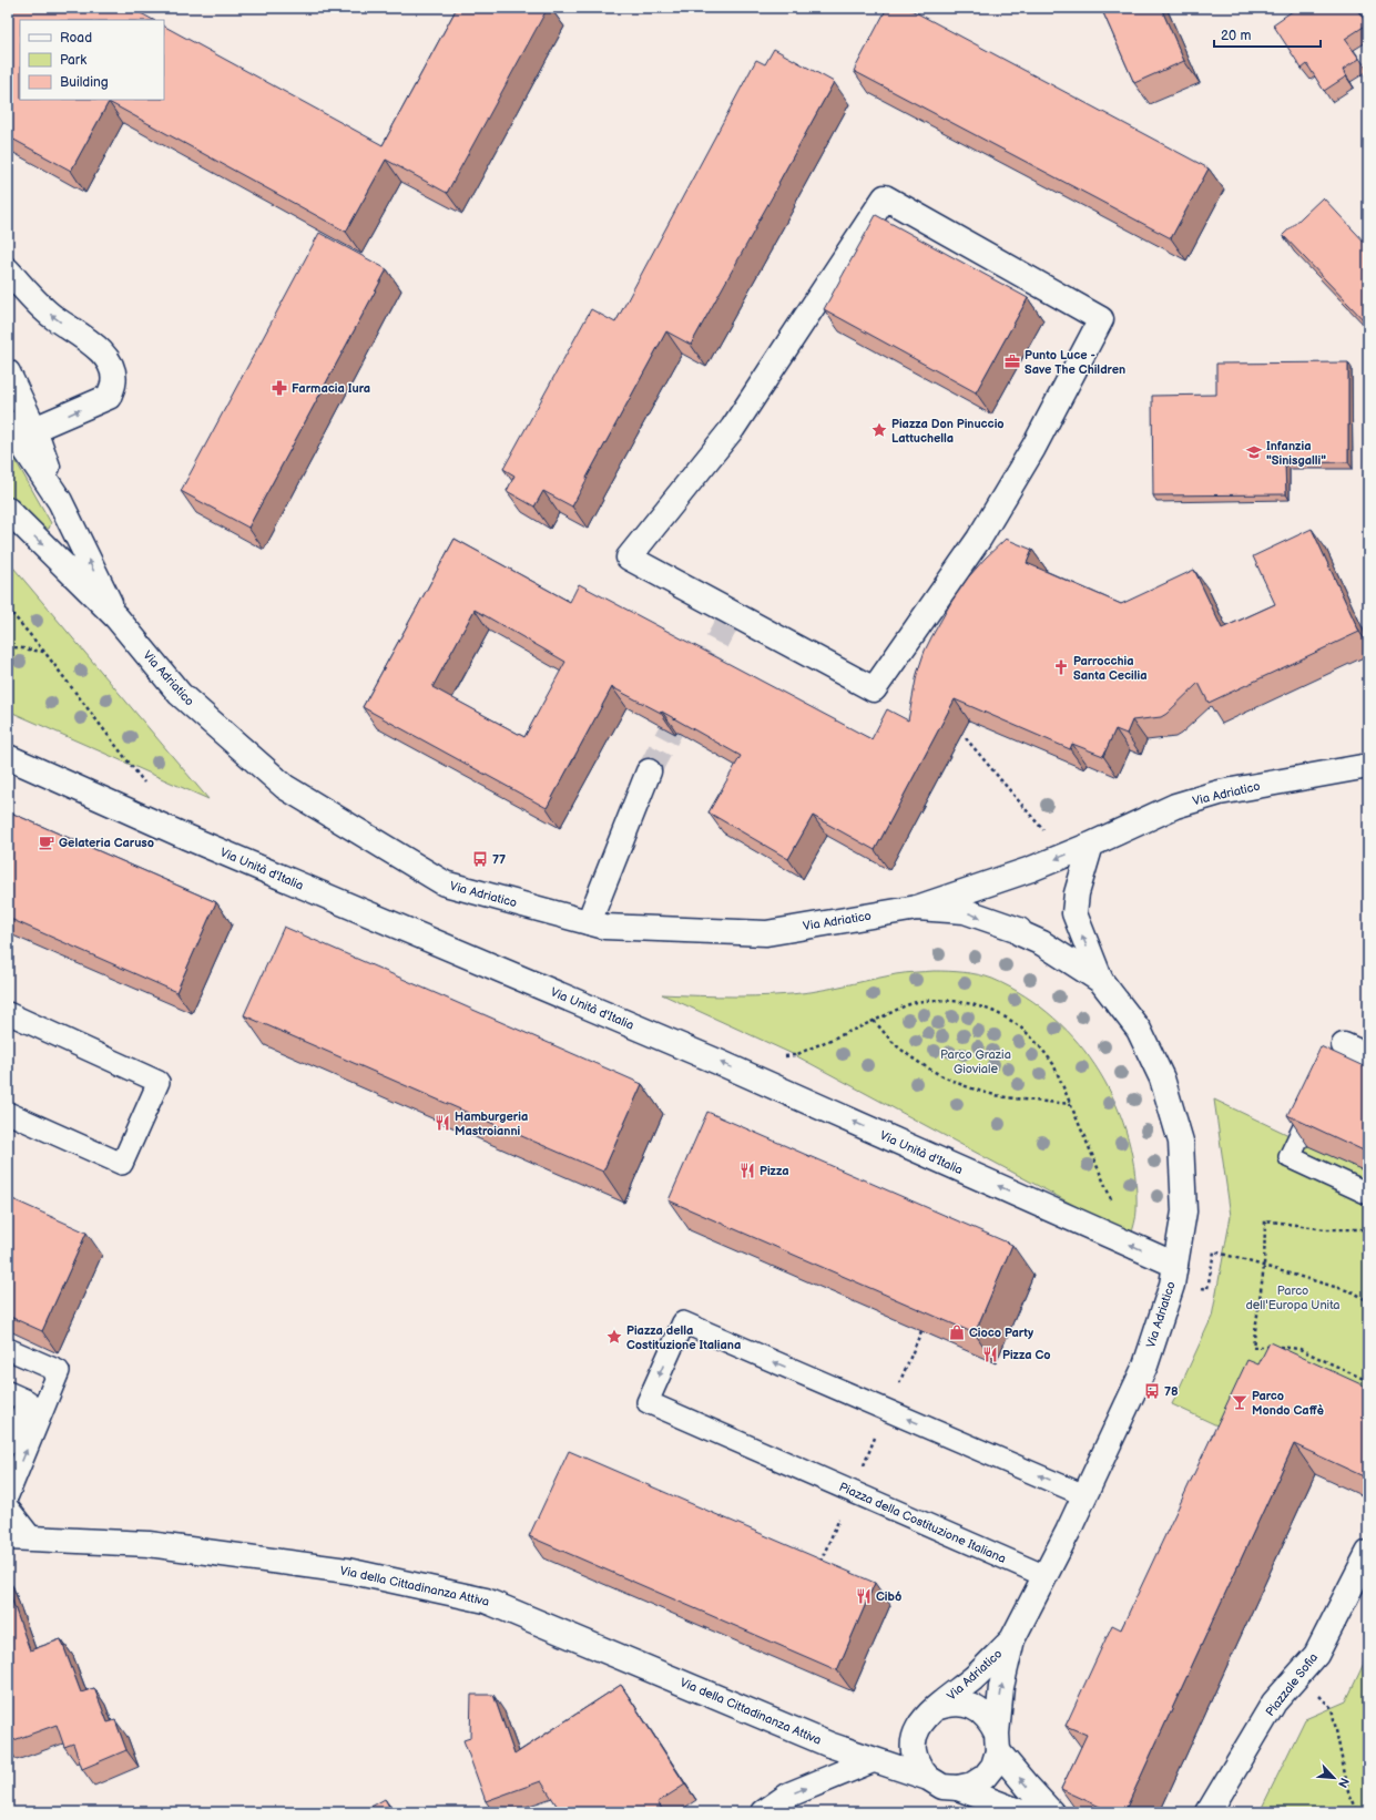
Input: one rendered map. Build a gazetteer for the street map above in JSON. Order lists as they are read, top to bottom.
{
  "streets": {
    "street": [
      "Via Adriatico",
      "Via Unità d'Italia",
      "Via della Cittadinanza Attiva",
      "Piazzale Sofia"
    ],
    "lane": ["Piazza della Costituzione Italiana"]
  },
  "crossings": [
    ["Via Adriatico", "Via Unità d'Italia"],
    ["Via Adriatico", "Piazza della Costituzione Italiana"],
    ["Via Adriatico", "Via della Cittadinanza Attiva"]
  ],
  "one_way": ["Via Unità d'Italia"],
  "parks": ["Parco Grazia Gioviale", "Parco dell'Europa Unita"],
  "places": {
    "office": ["Punto Luce - Save The Children"],
    "pharmacy": ["Farmacia Iura"],
    "place": ["Piazza Don Pinuccio Lattuchella", "Piazza della Costituzione Italiana"],
    "school or university": ["Infanzia \"Sinisgalli\""],
    "church": ["Parrocchia Santa Cecilia"],
    "cafe": ["Gelateria Caruso"],
    "bus stop": ["77", "78"],
    "restaurant": [
      "Hamburgeria Mastroianni",
      "Pizza",
      "Pizza Co",
      "Cibó"
    ],
    "shop": ["Cioco Party"],
    "bar": ["Parco Mondo Caffè"]
  },
  "legend": ["Road", "Park", "Building"],
  "scale_bar": "20 m",
  "north": "bottom right"
}
